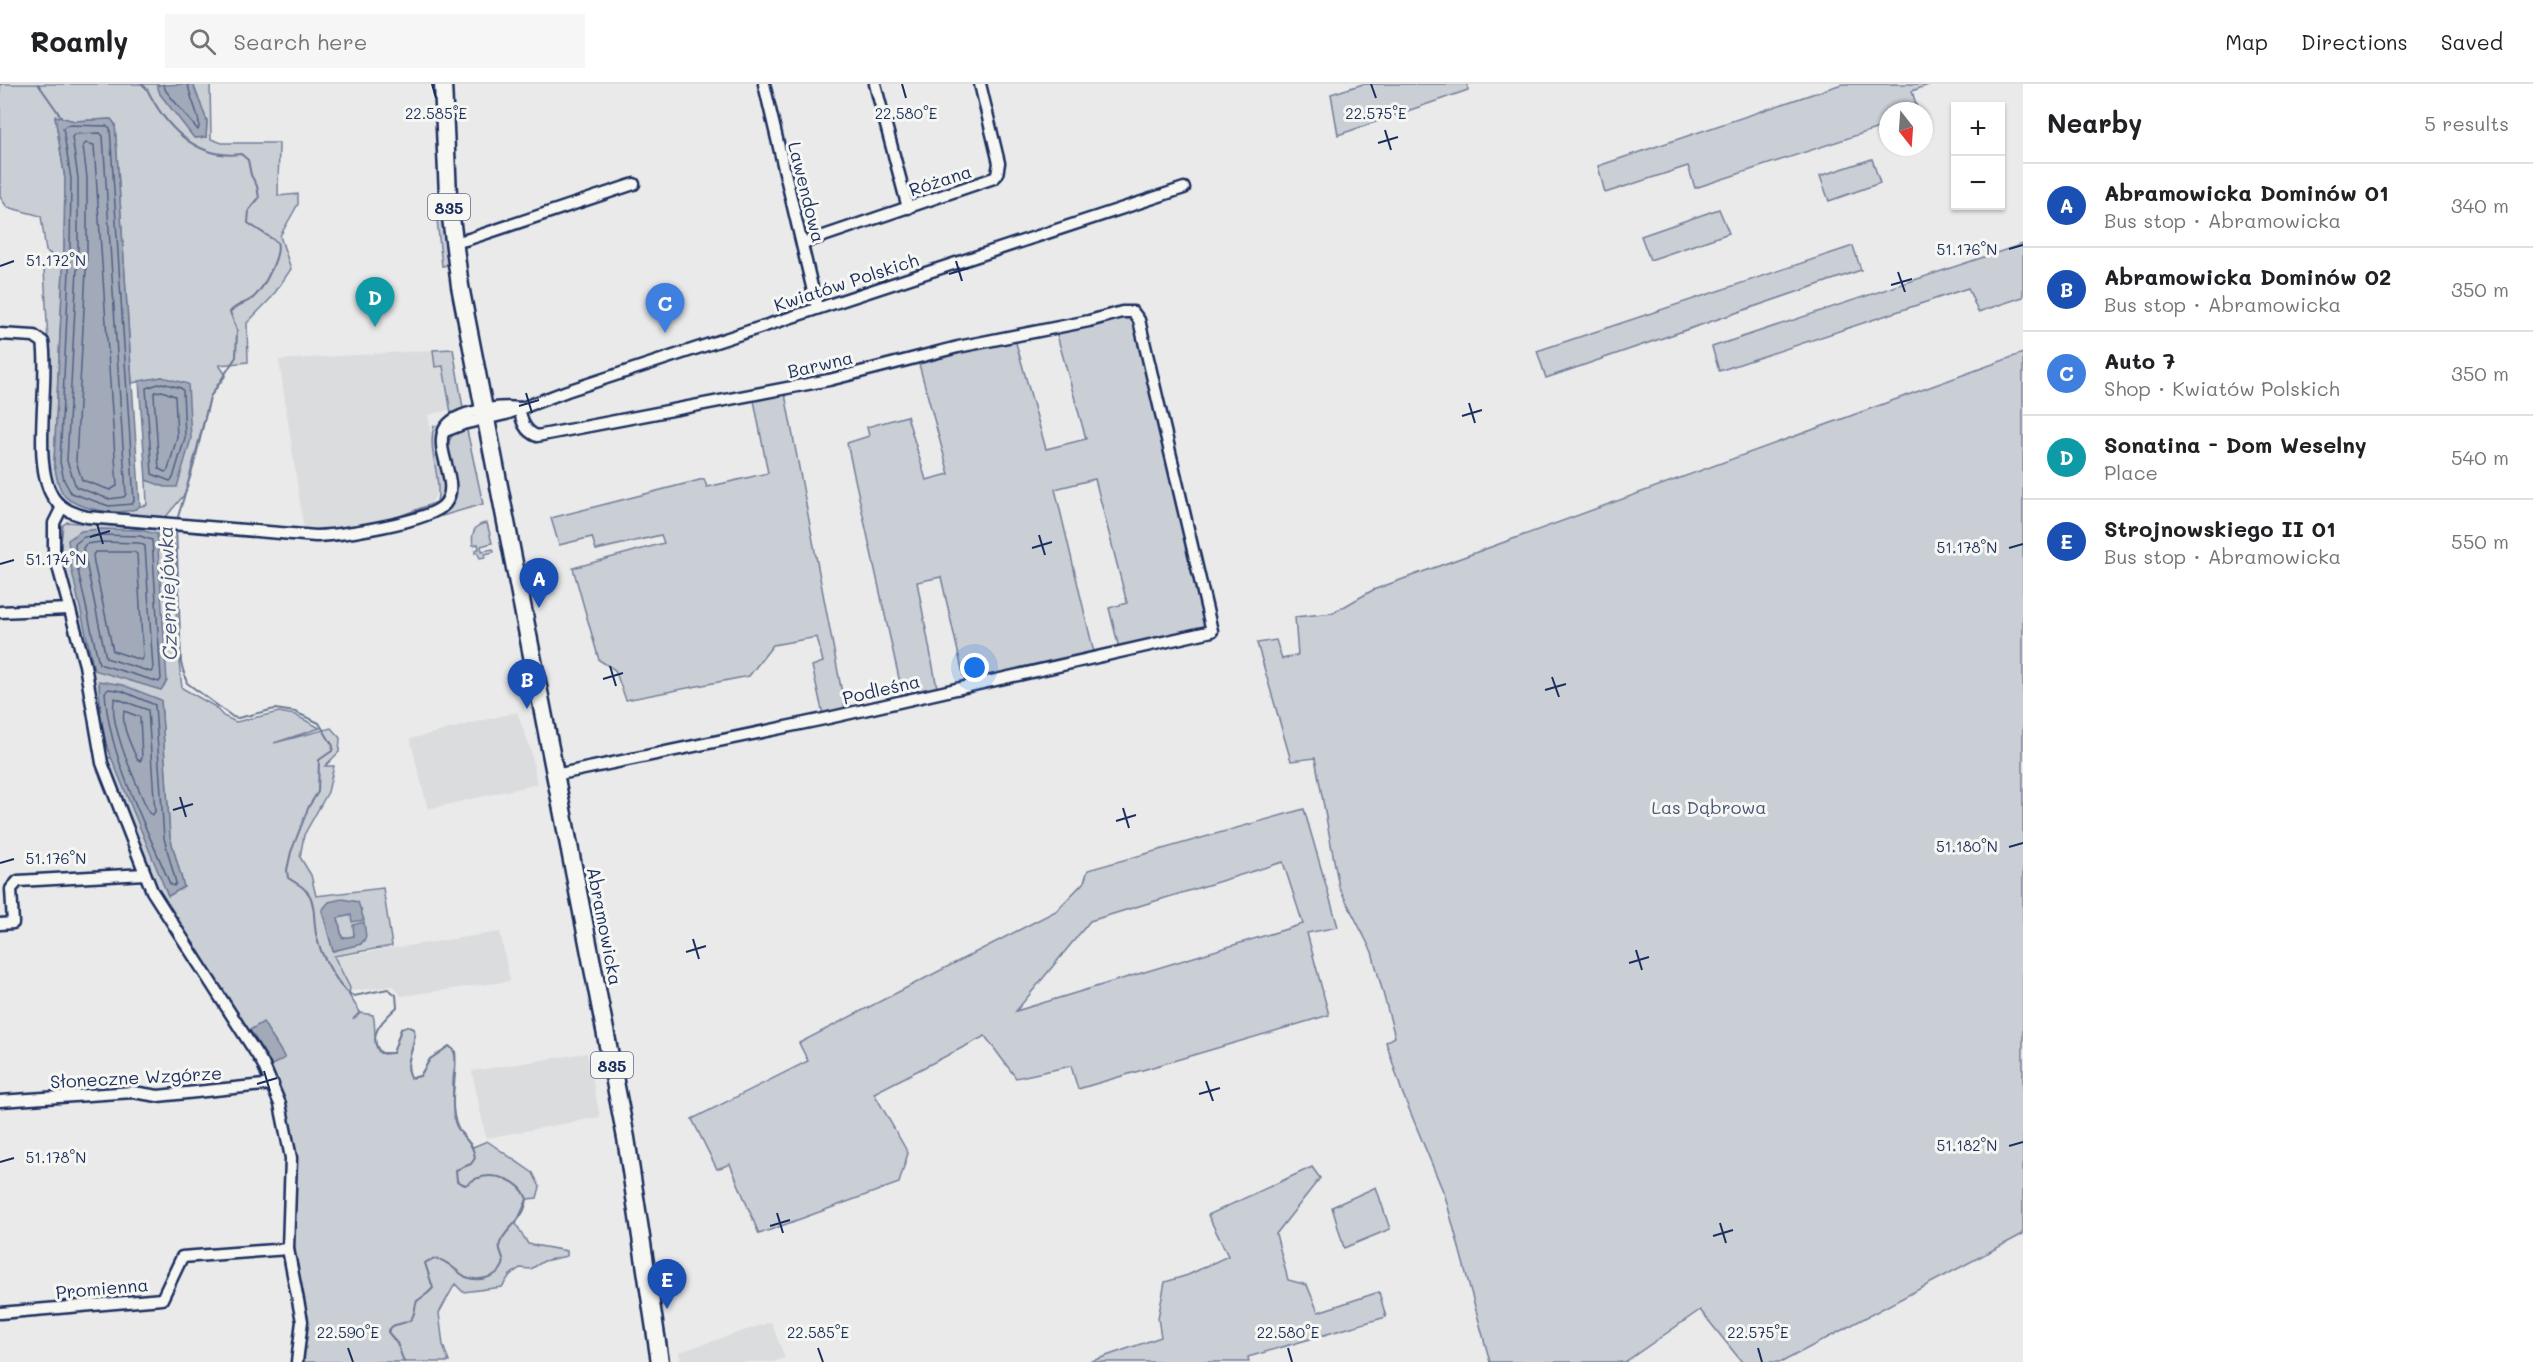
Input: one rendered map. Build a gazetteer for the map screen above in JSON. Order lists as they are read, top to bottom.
{
  "streets": {
    "main road": ["835", "Abramowicka"],
    "street": [
      "Różana",
      "Lawendowa",
      "Kwiatów Polskich",
      "Barwna",
      "Podleśna",
      "Słoneczne Wzgórze",
      "Promienna"
    ]
  },
  "crossings": [
    ["Różana", "Lawendowa"],
    ["Lawendowa", "Kwiatów Polskich"],
    ["835", "Kwiatów Polskich"],
    ["835", "Abramowicka"],
    ["Kwiatów Polskich", "Barwna"],
    ["Kwiatów Polskich", "Abramowicka"],
    ["Barwna", "Podleśna"],
    ["Podleśna", "Abramowicka"]
  ],
  "water": ["Czerniejówka"],
  "parks": ["Las Dąbrowa"],
  "north": "bottom",
  "page": {
    "header": "Roamly",
    "search": "Search here",
    "nav": ["Map", "Directions", "Saved"],
    "heading": ["Nearby", "5 results"],
    "map_buttons": ["+", "−"],
    "list": [
      {
        "mark": "A",
        "name": "Abramowicka Dominów 01",
        "note": "Bus stop · Abramowicka",
        "value": "340 m"
      },
      {
        "mark": "B",
        "name": "Abramowicka Dominów 02",
        "note": "Bus stop · Abramowicka",
        "value": "350 m"
      },
      {
        "mark": "C",
        "name": "Auto 7",
        "note": "Shop · Kwiatów Polskich",
        "value": "350 m"
      },
      {
        "mark": "D",
        "name": "Sonatina - Dom Weselny",
        "note": "Place",
        "value": "540 m"
      },
      {
        "mark": "E",
        "name": "Strojnowskiego II 01",
        "note": "Bus stop · Abramowicka",
        "value": "550 m"
      }
    ],
    "pins": [
      "D",
      "C",
      "A",
      "B",
      "E"
    ]
  },
  "coordinates": [
    "22.585°E",
    "22.580°E",
    "22.575°E",
    "51.176°N",
    "51.172°N",
    "51.178°N",
    "51.174°N",
    "51.180°N",
    "51.182°N",
    "22.590°E"
  ]
}
